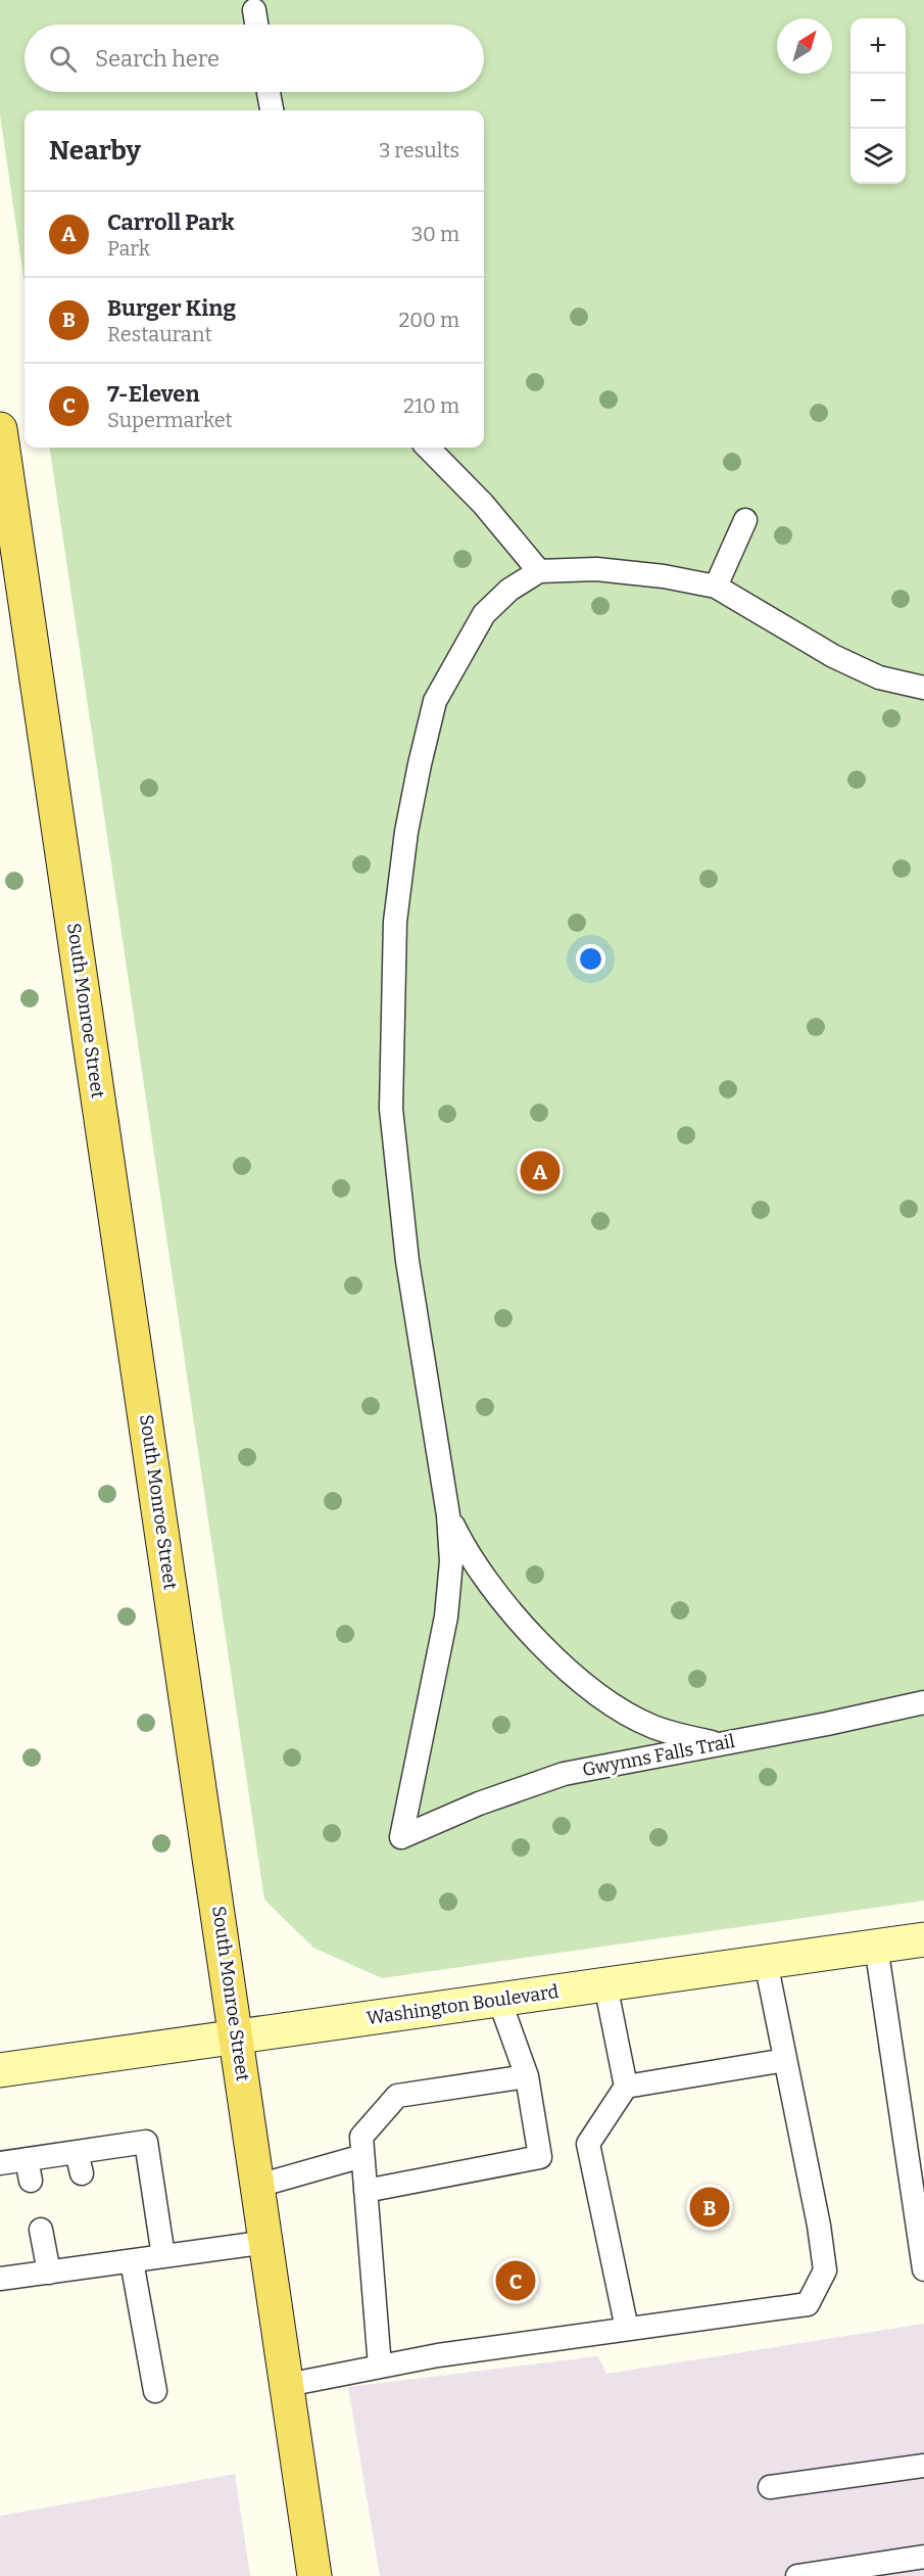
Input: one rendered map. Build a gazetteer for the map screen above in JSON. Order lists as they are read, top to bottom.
{
  "streets": {
    "main road": ["South Monroe Street", "Washington Boulevard"],
    "lane": ["Gwynns Falls Trail"]
  },
  "crossings": [
    ["South Monroe Street", "Washington Boulevard"]
  ],
  "north": "top right",
  "page": {
    "map_buttons": ["+", "−"],
    "search": "Search here",
    "heading": ["Nearby", "3 results"],
    "list": [
      {
        "mark": "A",
        "name": "Carroll Park",
        "note": "Park",
        "value": "30 m"
      },
      {
        "mark": "B",
        "name": "Burger King",
        "note": "Restaurant",
        "value": "200 m"
      },
      {
        "mark": "C",
        "name": "7-Eleven",
        "note": "Supermarket",
        "value": "210 m"
      }
    ],
    "pins": ["A", "B", "C"]
  }
}
